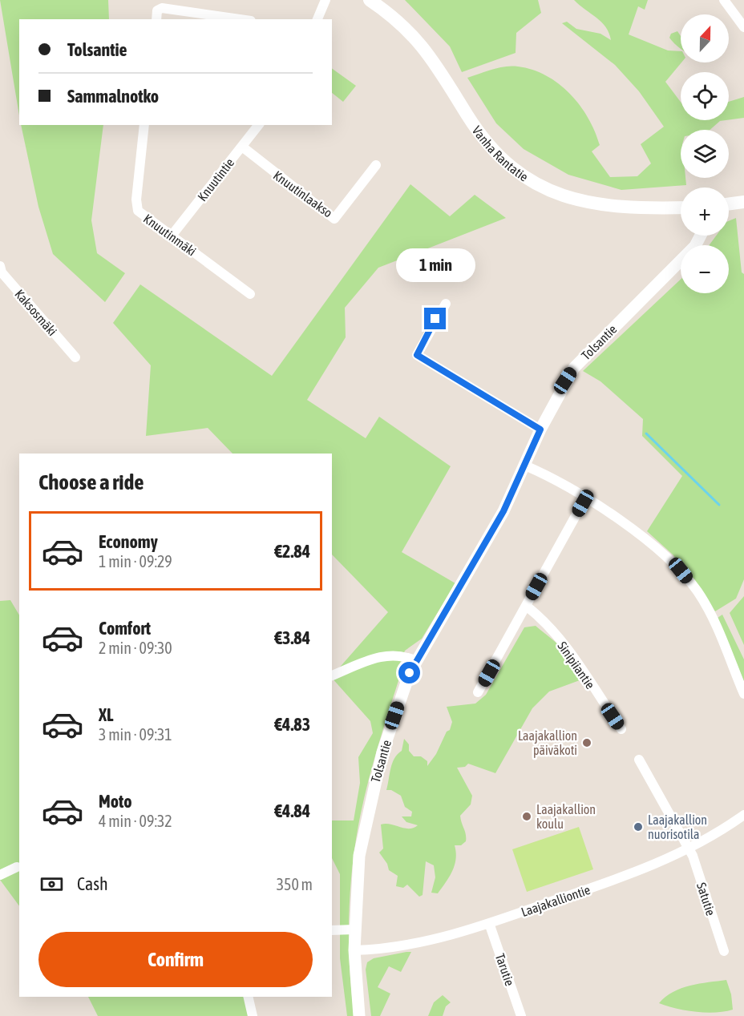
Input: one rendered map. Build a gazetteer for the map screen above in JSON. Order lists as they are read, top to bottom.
{
  "streets": {
    "main road": ["Vanha Rantatie"],
    "street": [
      "Knuutintie",
      "Knuutinlaakso",
      "Knuutinmäki",
      "Kaksosmäki",
      "Tolsantie",
      "Sinipiiantie",
      "Satutie",
      "Laajakalliontie",
      "Tarutie"
    ]
  },
  "crossings": [
    ["Knuutintie", "Knuutinlaakso"],
    ["Knuutintie", "Knuutinmäki"],
    ["Tolsantie", "Laajakalliontie"],
    ["Satutie", "Laajakalliontie"],
    ["Laajakalliontie", "Tarutie"]
  ],
  "places": ["Laajakallion päiväkoti", "Laajakallion koulu", "Laajakallion nuorisotila"],
  "north": "top",
  "page": {
    "map_buttons": ["+", "−"],
    "banner": ["Tolsantie", "Sammalnotko"],
    "bubble": "1 min",
    "heading": "Choose a ride",
    "list": [
      {
        "name": "Economy",
        "note": "1 min · 09:29",
        "value": "€2.84"
      },
      {
        "name": "Comfort",
        "note": "2 min · 09:30",
        "value": "€3.84"
      },
      {
        "name": "XL",
        "note": "3 min · 09:31",
        "value": "€4.83"
      },
      {
        "name": "Moto",
        "note": "4 min · 09:32",
        "value": "€4.84"
      }
    ],
    "pay": ["Cash", "350 m"],
    "buttons": "Confirm"
  }
}
